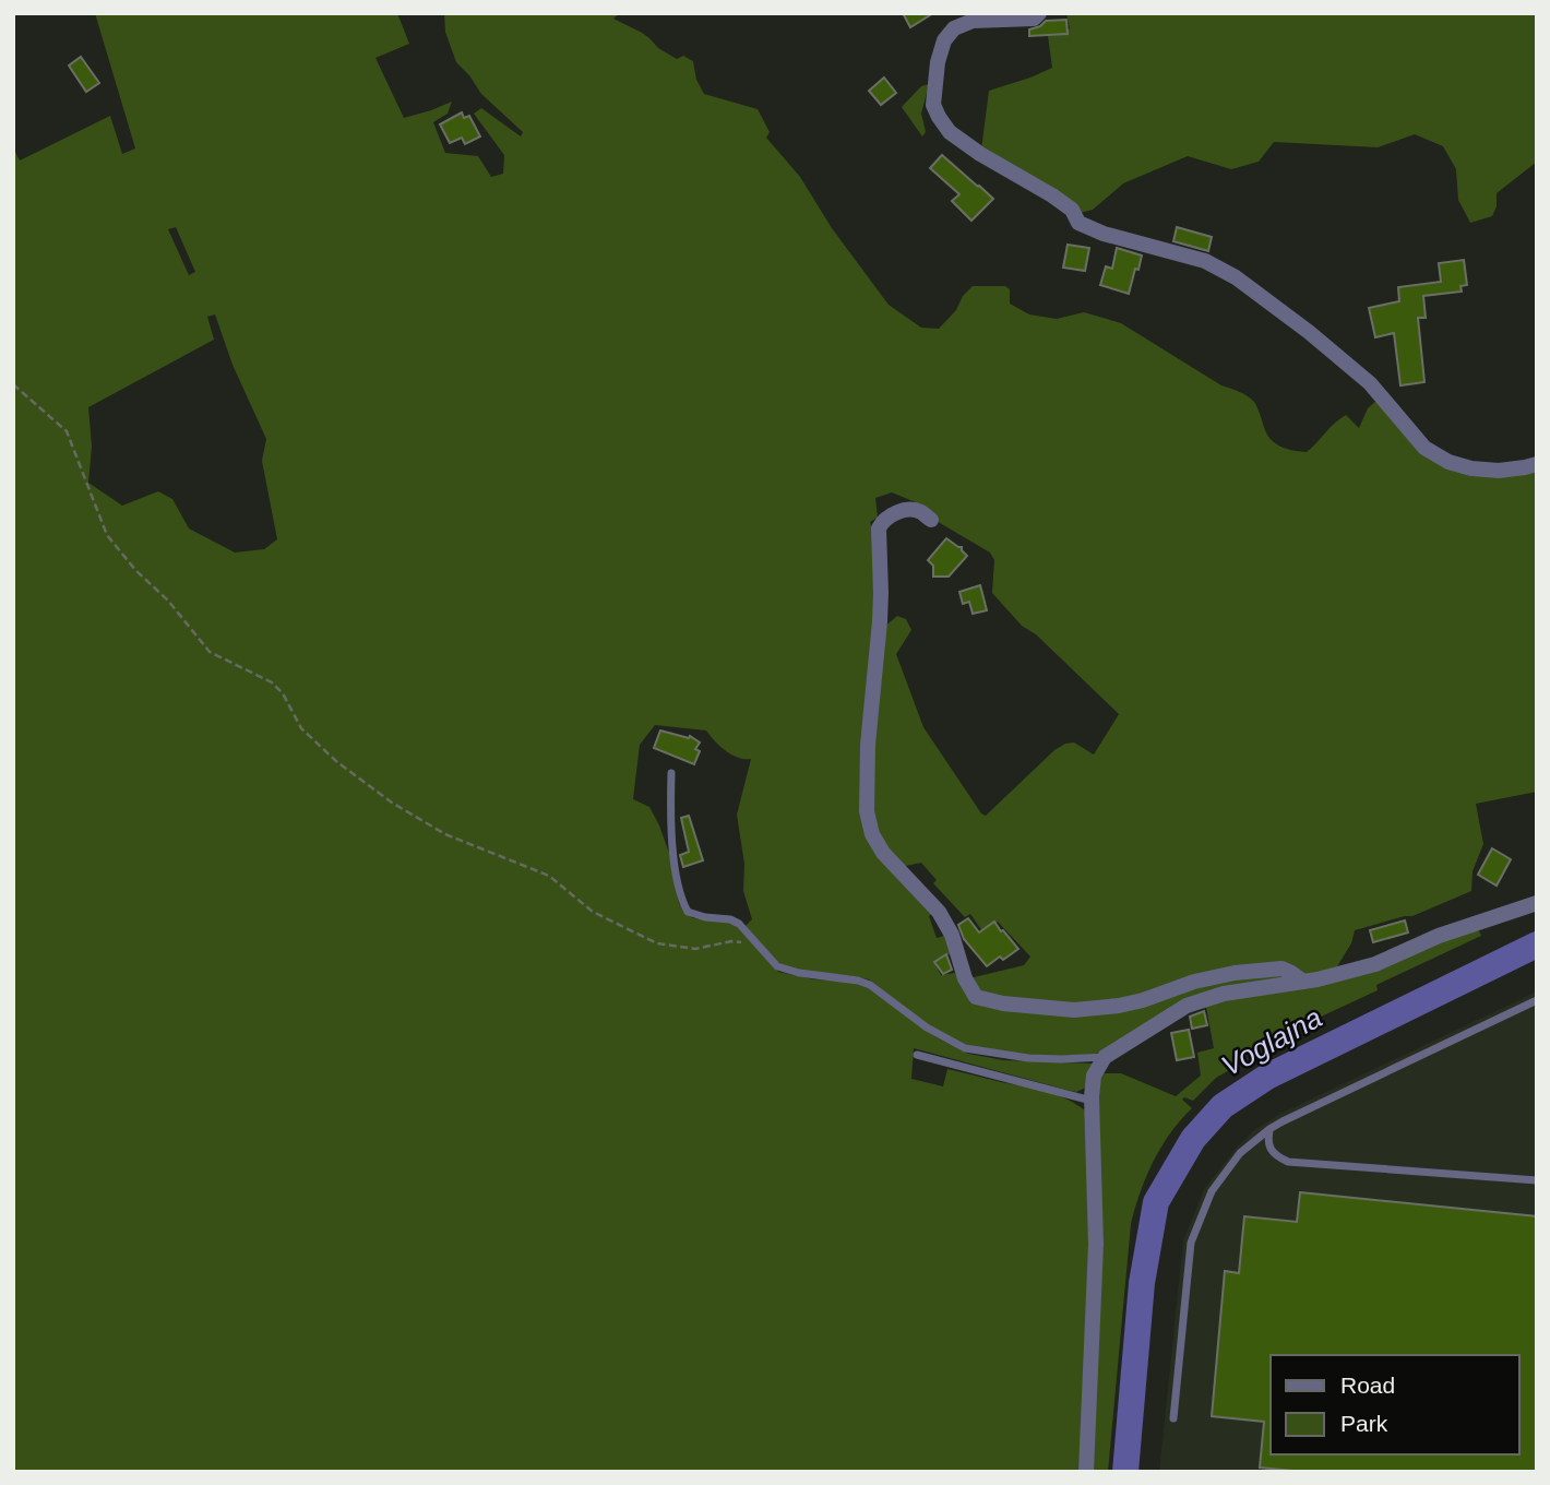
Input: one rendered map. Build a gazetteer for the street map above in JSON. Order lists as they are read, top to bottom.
{
  "water": ["Voglajna"],
  "legend": ["Road", "Park"]
}
